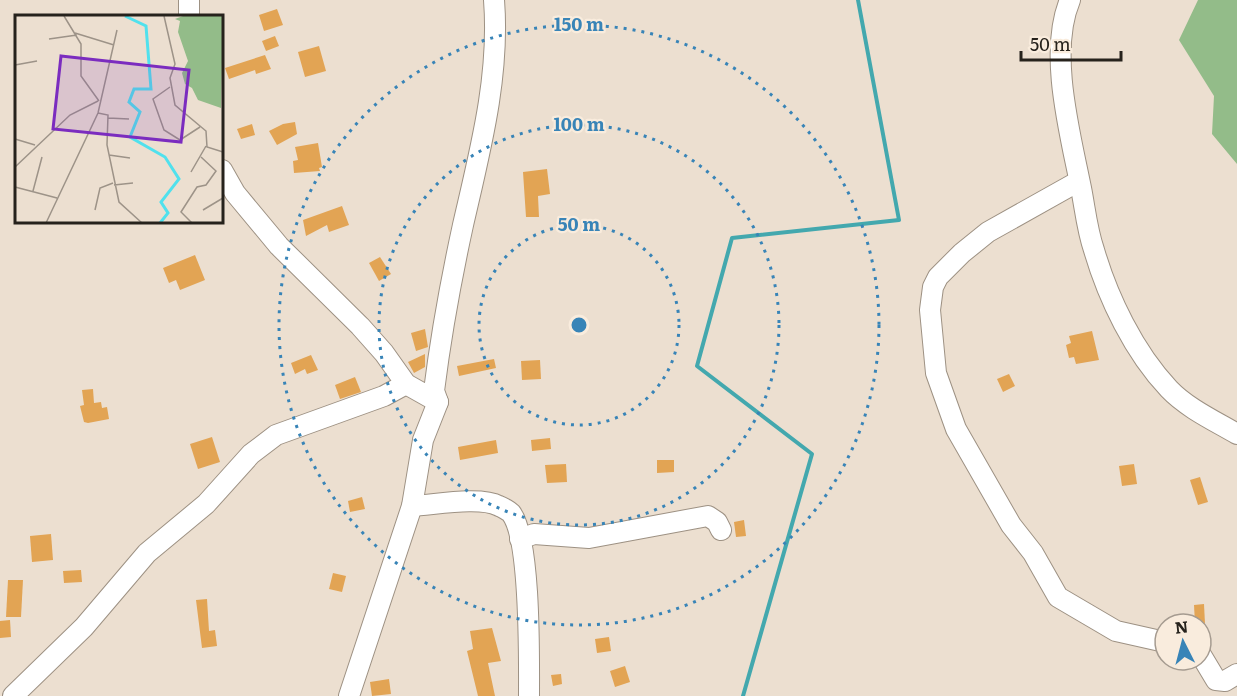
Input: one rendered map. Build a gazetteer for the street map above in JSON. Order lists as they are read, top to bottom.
{
  "scale_bar": "50 m",
  "north": "top",
  "rings": ["150 m", "100 m", "50 m"]
}
